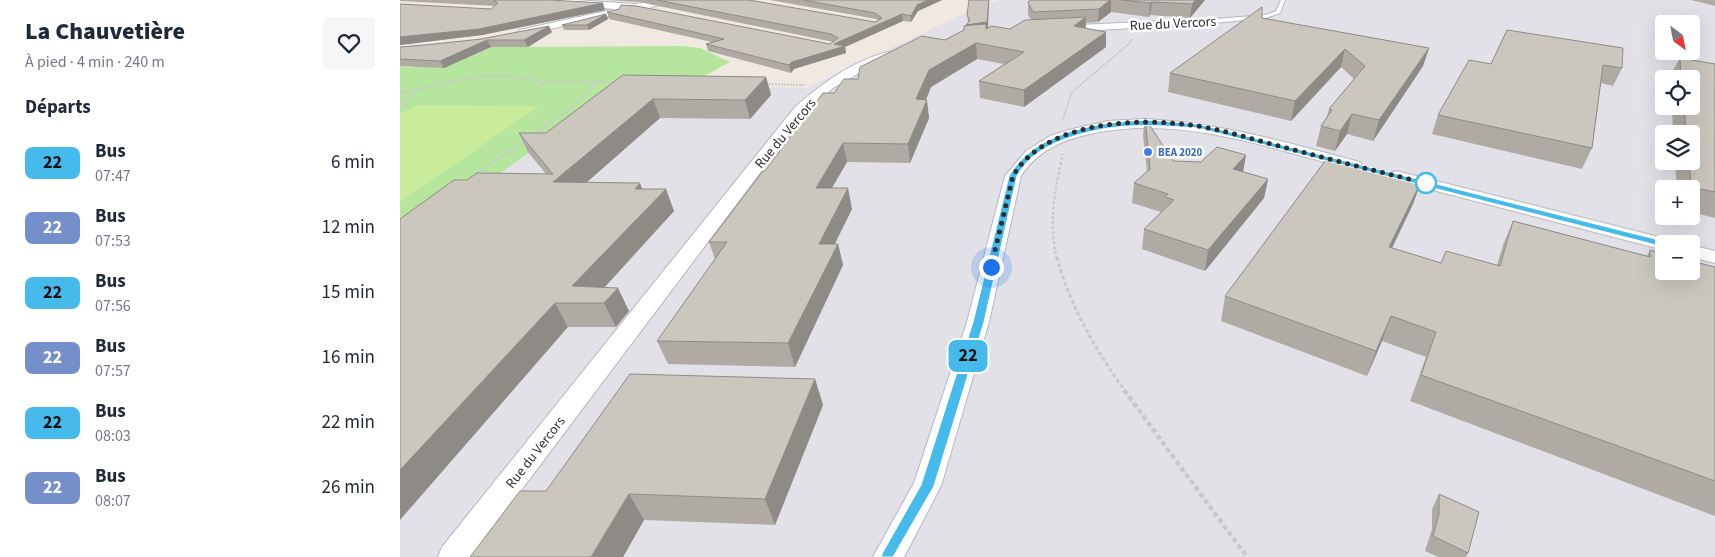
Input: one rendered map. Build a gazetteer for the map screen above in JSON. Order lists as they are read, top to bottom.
{
  "streets": {
    "street": ["Rue du Vercors"]
  },
  "places": ["BEA 2020"],
  "lines": ["bus line 22"],
  "north": "bottom right",
  "page": {
    "heading": [
      ["La Chauvetière", "À pied · 4 min · 240 m"],
      "Départs"
    ],
    "on_map": "22",
    "map_buttons": ["+", "−"],
    "list": [
      {
        "mark": "22",
        "name": "Bus",
        "note": "07:47",
        "value": "6 min"
      },
      {
        "mark": "22",
        "name": "Bus",
        "note": "07:53",
        "value": "12 min"
      },
      {
        "mark": "22",
        "name": "Bus",
        "note": "07:56",
        "value": "15 min"
      },
      {
        "mark": "22",
        "name": "Bus",
        "note": "07:57",
        "value": "16 min"
      },
      {
        "mark": "22",
        "name": "Bus",
        "note": "08:03",
        "value": "22 min"
      },
      {
        "mark": "22",
        "name": "Bus",
        "note": "08:07",
        "value": "26 min"
      }
    ]
  }
}
